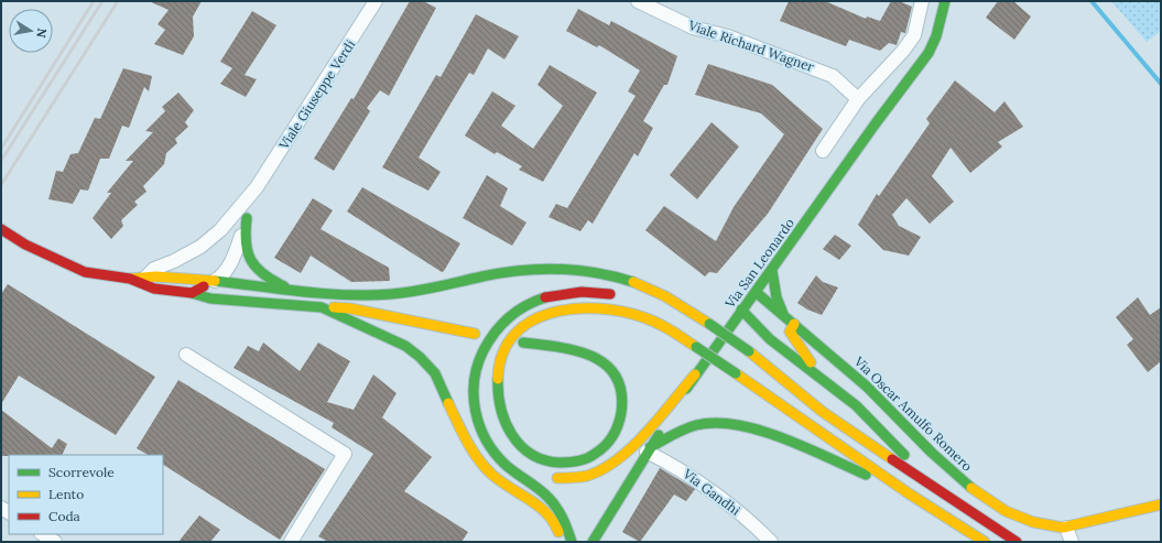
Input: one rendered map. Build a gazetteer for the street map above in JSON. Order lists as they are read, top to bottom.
{
  "streets": {
    "main road": ["Via San Leonardo", "Via Oscar Amulfo Romero"],
    "street": ["Viale Richard Wagner", "Viale Giuseppe Verdi", "Via Gandhi"]
  },
  "crossings": [
    ["Via San Leonardo", "Via Oscar Amulfo Romero"],
    ["Via San Leonardo", "Via Gandhi"]
  ],
  "legend": ["Scorrevole", "Lento", "Coda"],
  "north": "right"
}
